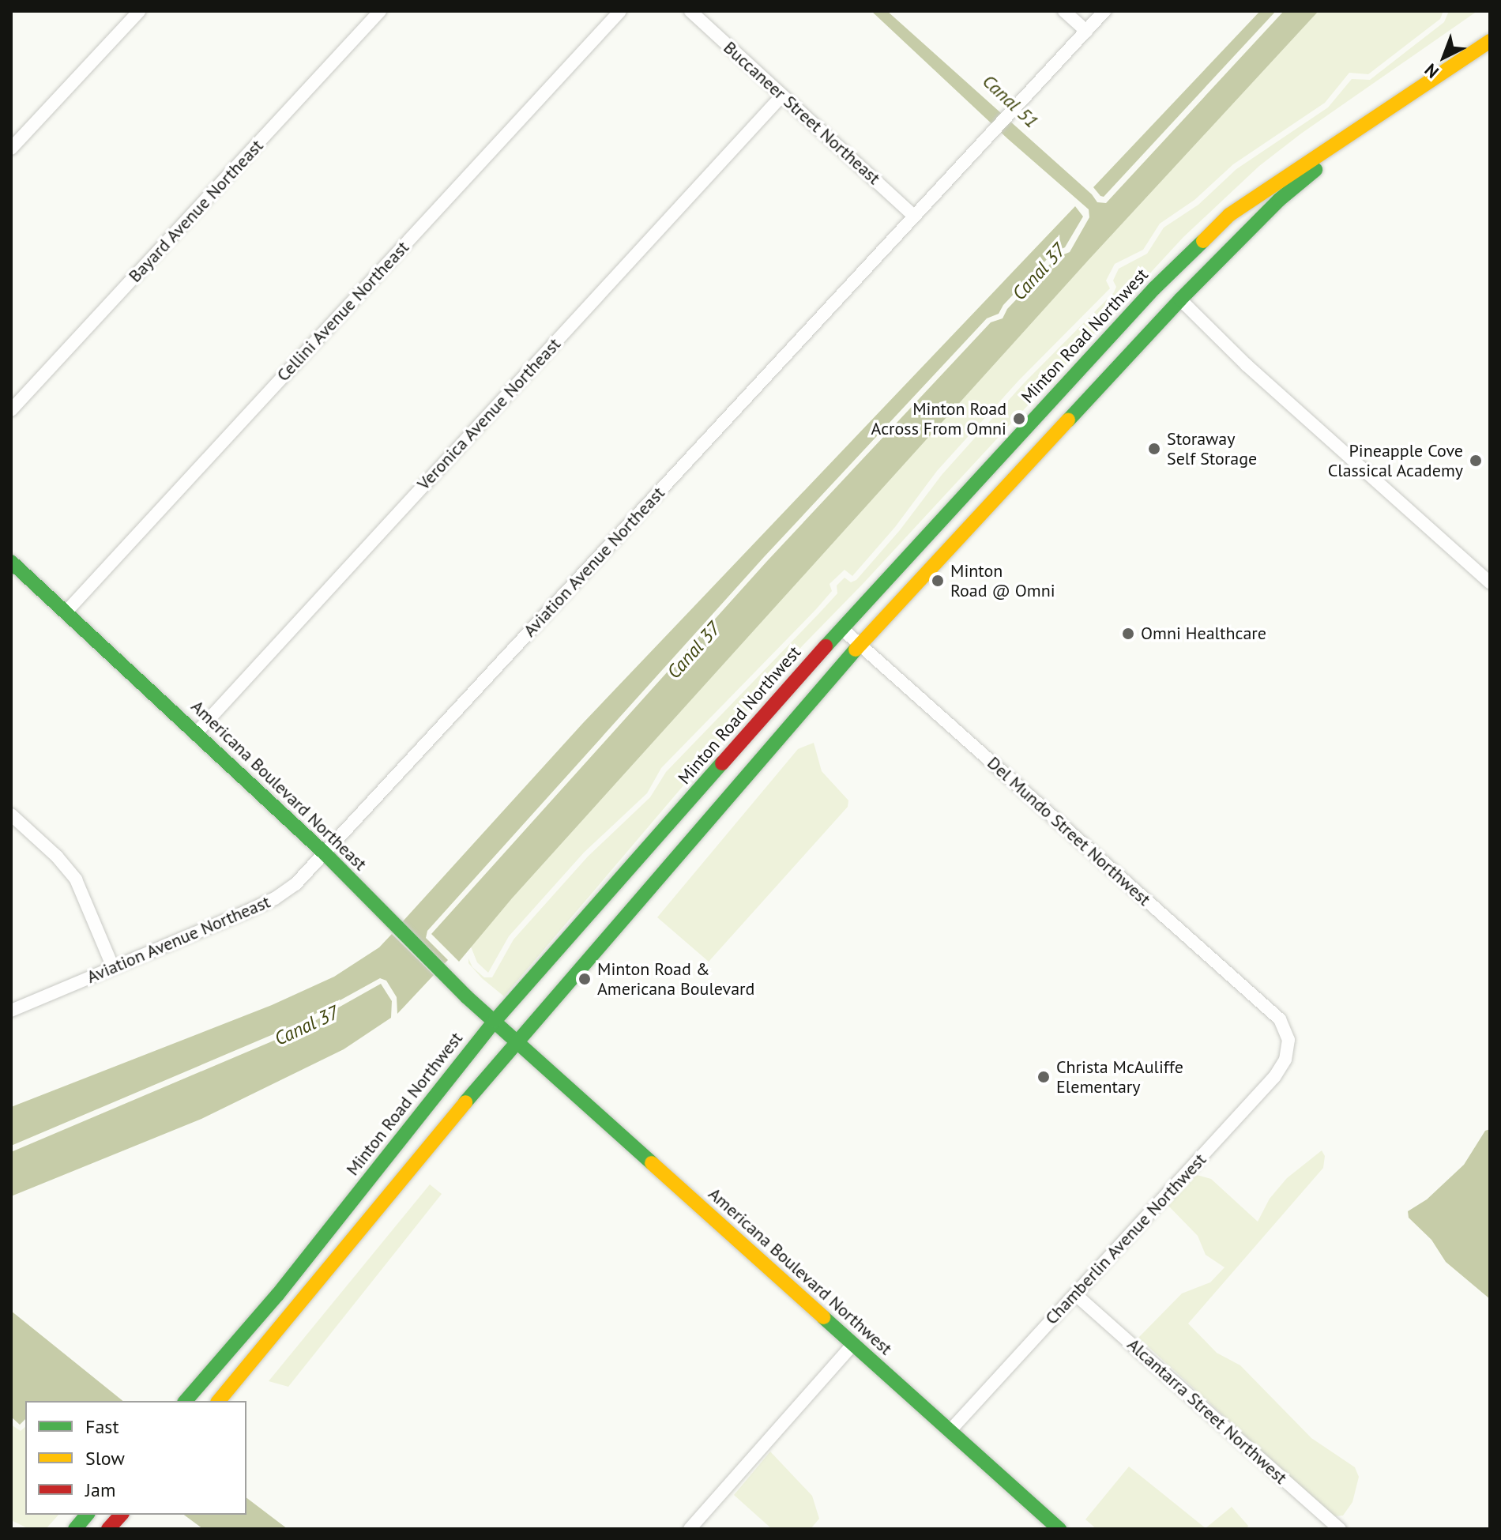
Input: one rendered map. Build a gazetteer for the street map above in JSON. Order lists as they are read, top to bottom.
{
  "streets": {
    "main road": ["Minton Road Northwest", "Americana Boulevard Northeast", "Americana Boulevard Northwest"],
    "street": [
      "Buccaneer Street Northeast",
      "Bayard Avenue Northeast",
      "Cellini Avenue Northeast",
      "Veronica Avenue Northeast",
      "Aviation Avenue Northeast",
      "Del Mundo Street Northwest",
      "Chamberlin Avenue Northwest",
      "Alcantarra Street Northwest"
    ]
  },
  "crossings": [
    ["Buccaneer Street Northeast", "Veronica Avenue Northeast"],
    ["Buccaneer Street Northeast", "Aviation Avenue Northeast"],
    ["Cellini Avenue Northeast", "Americana Boulevard Northeast"],
    ["Minton Road Northwest", "Americana Boulevard Northeast"],
    ["Minton Road Northwest", "Del Mundo Street Northwest"],
    ["Minton Road Northwest", "Americana Boulevard Northwest"],
    ["Veronica Avenue Northeast", "Americana Boulevard Northeast"],
    ["Aviation Avenue Northeast", "Americana Boulevard Northeast"],
    ["Americana Boulevard Northeast", "Americana Boulevard Northwest"],
    ["Del Mundo Street Northwest", "Chamberlin Avenue Northwest"],
    ["Chamberlin Avenue Northwest", "Americana Boulevard Northwest"],
    ["Chamberlin Avenue Northwest", "Alcantarra Street Northwest"]
  ],
  "water": ["Canal 51", "Canal 37"],
  "places": [
    "Minton Road Across From Omni",
    "Storaway Self Storage",
    "Pineapple Cove Classical Academy",
    "Minton Road @ Omni",
    "Omni Healthcare",
    "Minton Road & Americana Boulevard",
    "Christa McAuliffe Elementary"
  ],
  "legend": ["Fast", "Slow", "Jam"],
  "north": "bottom left"
}
